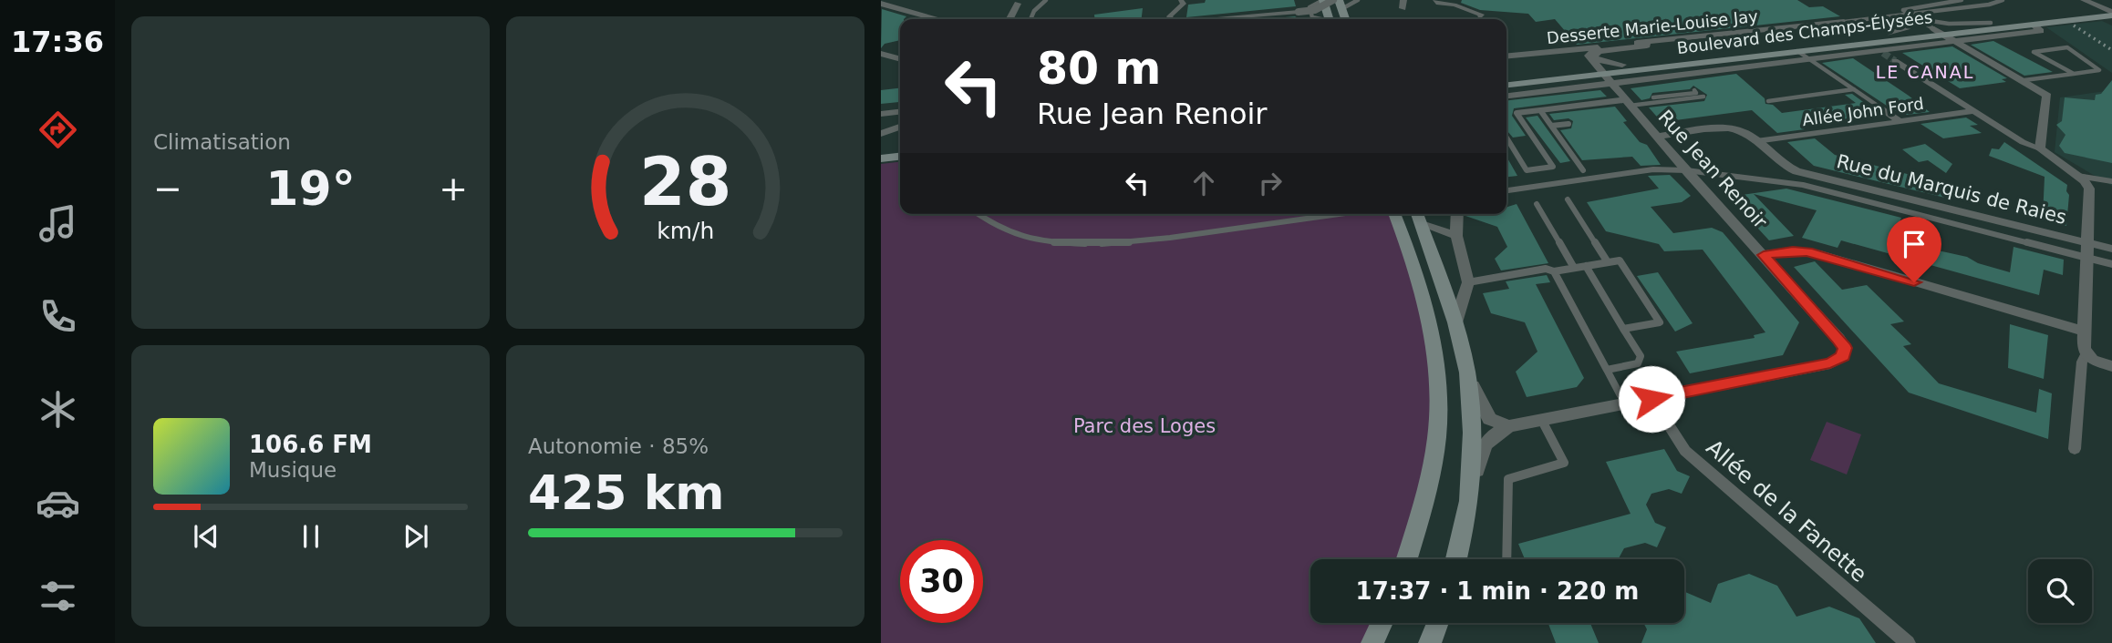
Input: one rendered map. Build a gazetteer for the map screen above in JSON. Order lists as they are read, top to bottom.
{
  "streets": {
    "main road": ["Boulevard des Champs-Élysées"],
    "street": [
      "Desserte Marie-Louise Jay",
      "Allée John Ford",
      "Rue Jean Renoir",
      "Rue du Marquis de Raies",
      "Allée de la Fanette"
    ]
  },
  "crossings": [
    ["Boulevard des Champs-Élysées", "Rue Jean Renoir"],
    ["Allée John Ford", "Rue du Marquis de Raies"],
    ["Rue Jean Renoir", "Allée de la Fanette"]
  ],
  "districts": ["LE CANAL"],
  "parks": ["Parc des Loges"],
  "page": {
    "tabs": "17:36",
    "tile": [
      "Climatisation",
      ["Autonomie · 85%", "425 km"]
    ],
    "turn": ["80 m", "Rue Jean Renoir"],
    "heat": ["−", "19°", "+"],
    "song": ["106.6 FM", "Musique"],
    "limit": "30",
    "trip": "17:37 · 1 min · 220 m",
    "gauge": ["28", "km/h"]
  }
}
